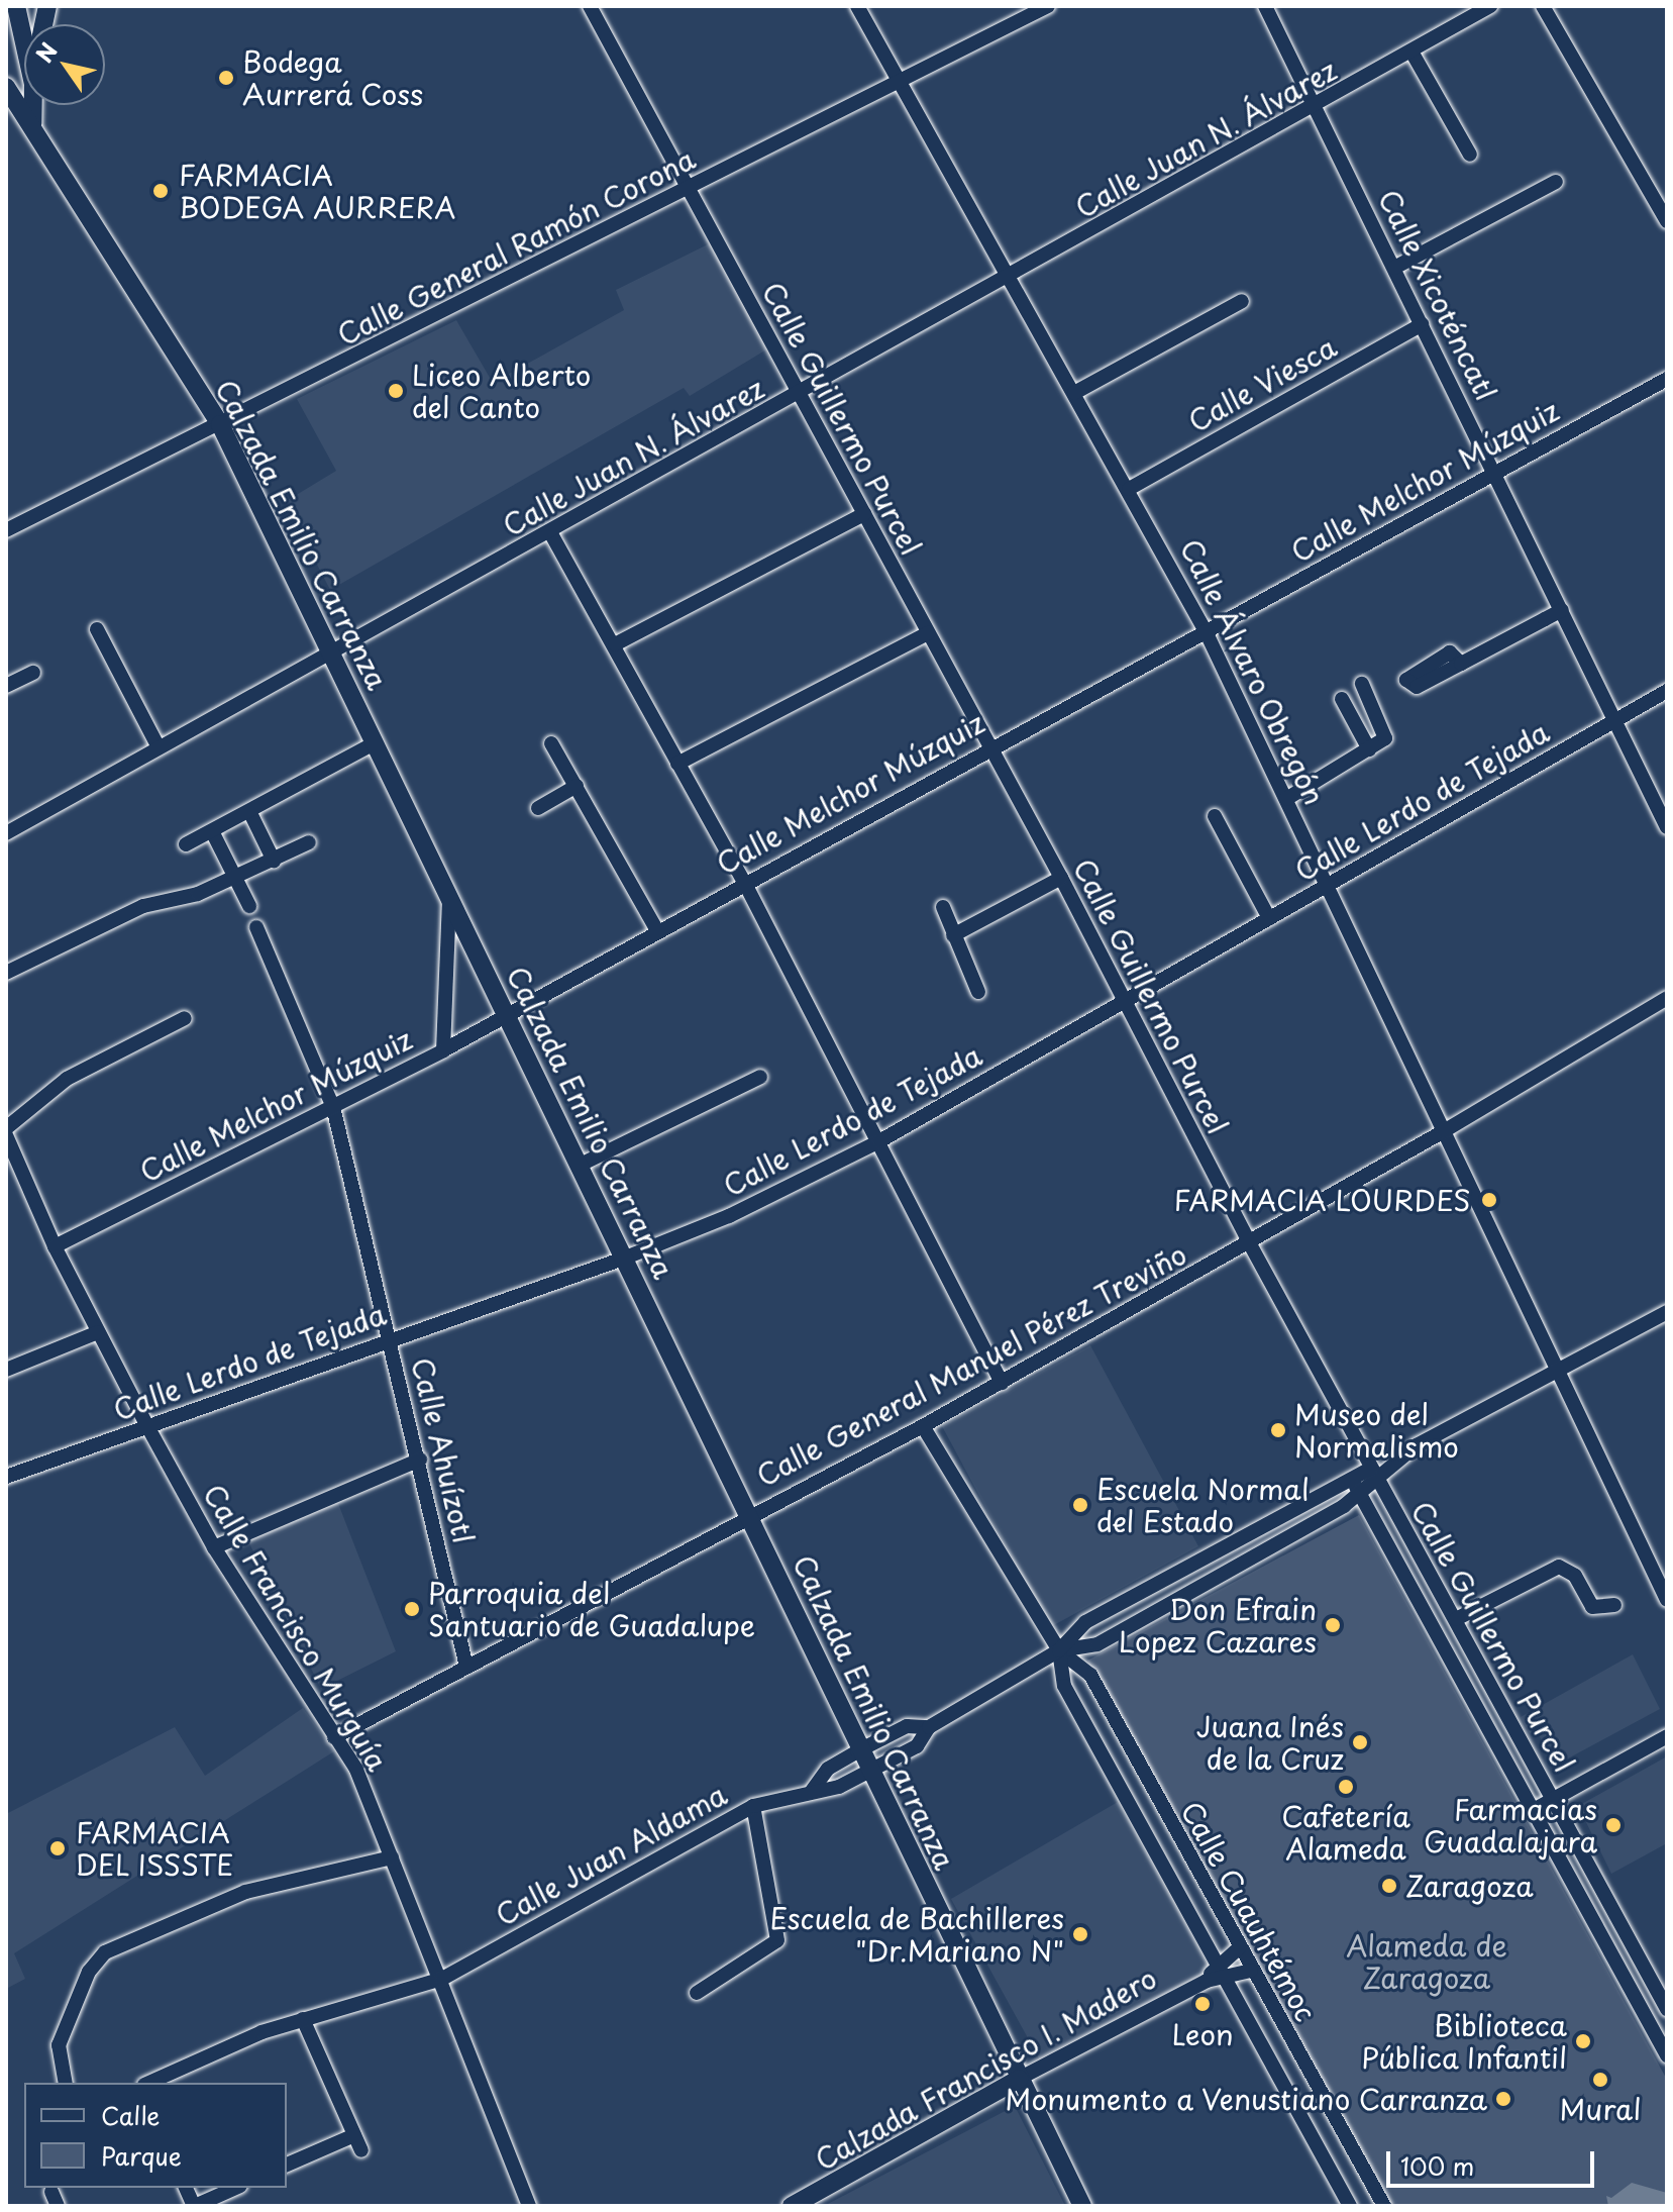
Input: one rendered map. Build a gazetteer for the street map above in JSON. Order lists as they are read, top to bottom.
{
  "streets": {
    "main road": ["Calzada Emilio Carranza", "Calzada Francisco I. Madero"],
    "street": [
      "Calle Juan N. Álvarez",
      "Calle General Ramón Corona",
      "Calle Xicoténcatl",
      "Calle Viesca",
      "Calle Guillermo Purcel",
      "Calle Melchor Múzquiz",
      "Calle Álvaro Obregón",
      "Calle Lerdo de Tejada",
      "Calle General Manuel Pérez Treviño",
      "Calle Ahuízotl",
      "Calle Francisco Murguía",
      "Calle Juan Aldama",
      "Calle Cuauhtémoc"
    ]
  },
  "crossings": [
    ["Calle Juan N. Álvarez", "Calle Xicoténcatl"],
    ["Calle Juan N. Álvarez", "Calle Guillermo Purcel"],
    ["Calle Juan N. Álvarez", "Calzada Emilio Carranza"],
    ["Calle Juan N. Álvarez", "Calle Álvaro Obregón"],
    ["Calle General Ramón Corona", "Calle Guillermo Purcel"],
    ["Calle General Ramón Corona", "Calzada Emilio Carranza"],
    ["Calle General Ramón Corona", "Calle Álvaro Obregón"],
    ["Calle Xicoténcatl", "Calle Viesca"],
    ["Calle Xicoténcatl", "Calle Melchor Múzquiz"],
    ["Calle Xicoténcatl", "Calle Lerdo de Tejada"],
    ["Calle Viesca", "Calle Álvaro Obregón"],
    ["Calle Guillermo Purcel", "Calle Melchor Múzquiz"],
    ["Calle Guillermo Purcel", "Calle Lerdo de Tejada"],
    ["Calle Guillermo Purcel", "Calle General Manuel Pérez Treviño"],
    ["Calle Guillermo Purcel", "Calle Juan Aldama"],
    ["Calle Melchor Múzquiz", "Calzada Emilio Carranza"],
    ["Calle Melchor Múzquiz", "Calle Álvaro Obregón"],
    ["Calle Melchor Múzquiz", "Calle Ahuízotl"],
    ["Calle Melchor Múzquiz", "Calle Francisco Murguía"],
    ["Calzada Emilio Carranza", "Calle Lerdo de Tejada"],
    ["Calzada Emilio Carranza", "Calle General Manuel Pérez Treviño"],
    ["Calzada Emilio Carranza", "Calle Juan Aldama"],
    ["Calzada Emilio Carranza", "Calzada Francisco I. Madero"],
    ["Calle Álvaro Obregón", "Calle Lerdo de Tejada"],
    ["Calle Álvaro Obregón", "Calle General Manuel Pérez Treviño"],
    ["Calle Álvaro Obregón", "Calle Juan Aldama"],
    ["Calle Lerdo de Tejada", "Calle Ahuízotl"],
    ["Calle Lerdo de Tejada", "Calle Francisco Murguía"],
    ["Calle General Manuel Pérez Treviño", "Calle Ahuízotl"],
    ["Calle General Manuel Pérez Treviño", "Calle Francisco Murguía"],
    ["Calle General Manuel Pérez Treviño", "Calle Cuauhtémoc"],
    ["Calle Francisco Murguía", "Calle Juan Aldama"],
    ["Calle Juan Aldama", "Calle Cuauhtémoc"]
  ],
  "parks": ["Alameda de Zaragoza"],
  "places": [
    "Bodega Aurrerá Coss",
    "FARMACIA BODEGA AURRERA",
    "Liceo Alberto del Canto",
    "FARMACIA LOURDES",
    "Museo del Normalismo",
    "Escuela Normal del Estado",
    "Parroquia del Santuario de Guadalupe",
    "Don Efrain Lopez Cazares",
    "Juana Inés de la Cruz",
    "Cafetería Alameda",
    "Farmacias Guadalajara",
    "FARMACIA DEL ISSSTE",
    "Zaragoza",
    "Escuela de Bachilleres \"Dr.Mariano N\"",
    "Leon",
    "Biblioteca Pública Infantil",
    "Mural",
    "Monumento a Venustiano Carranza"
  ],
  "legend": ["Calle", "Parque"],
  "scale_bar": "100 m",
  "north": "top left"
}
